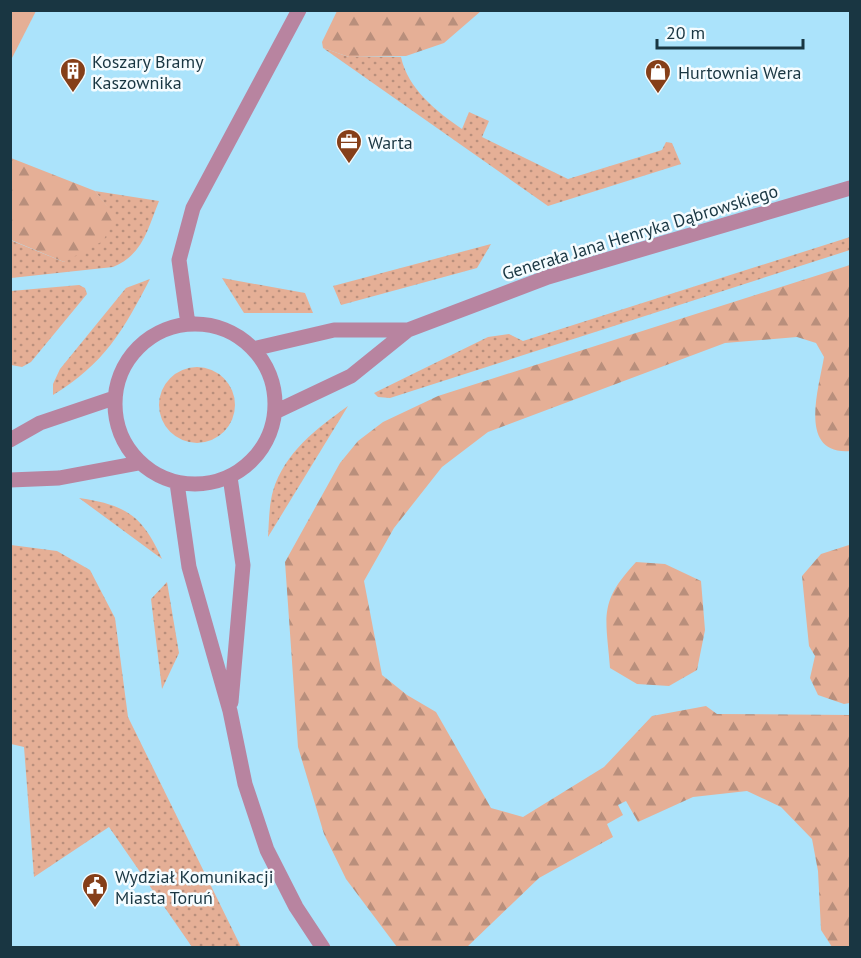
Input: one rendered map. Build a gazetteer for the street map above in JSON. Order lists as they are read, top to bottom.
{
  "streets": {
    "street": ["Generała Jana Henryka Dąbrowskiego"]
  },
  "places": {
    "building": ["Koszary Bramy Kaszownika"],
    "shop": ["Hurtownia Wera"],
    "office": ["Warta"],
    "public building": ["Wydział Komunikacji Miasta Toruń"]
  },
  "scale_bar": "20 m"
}
